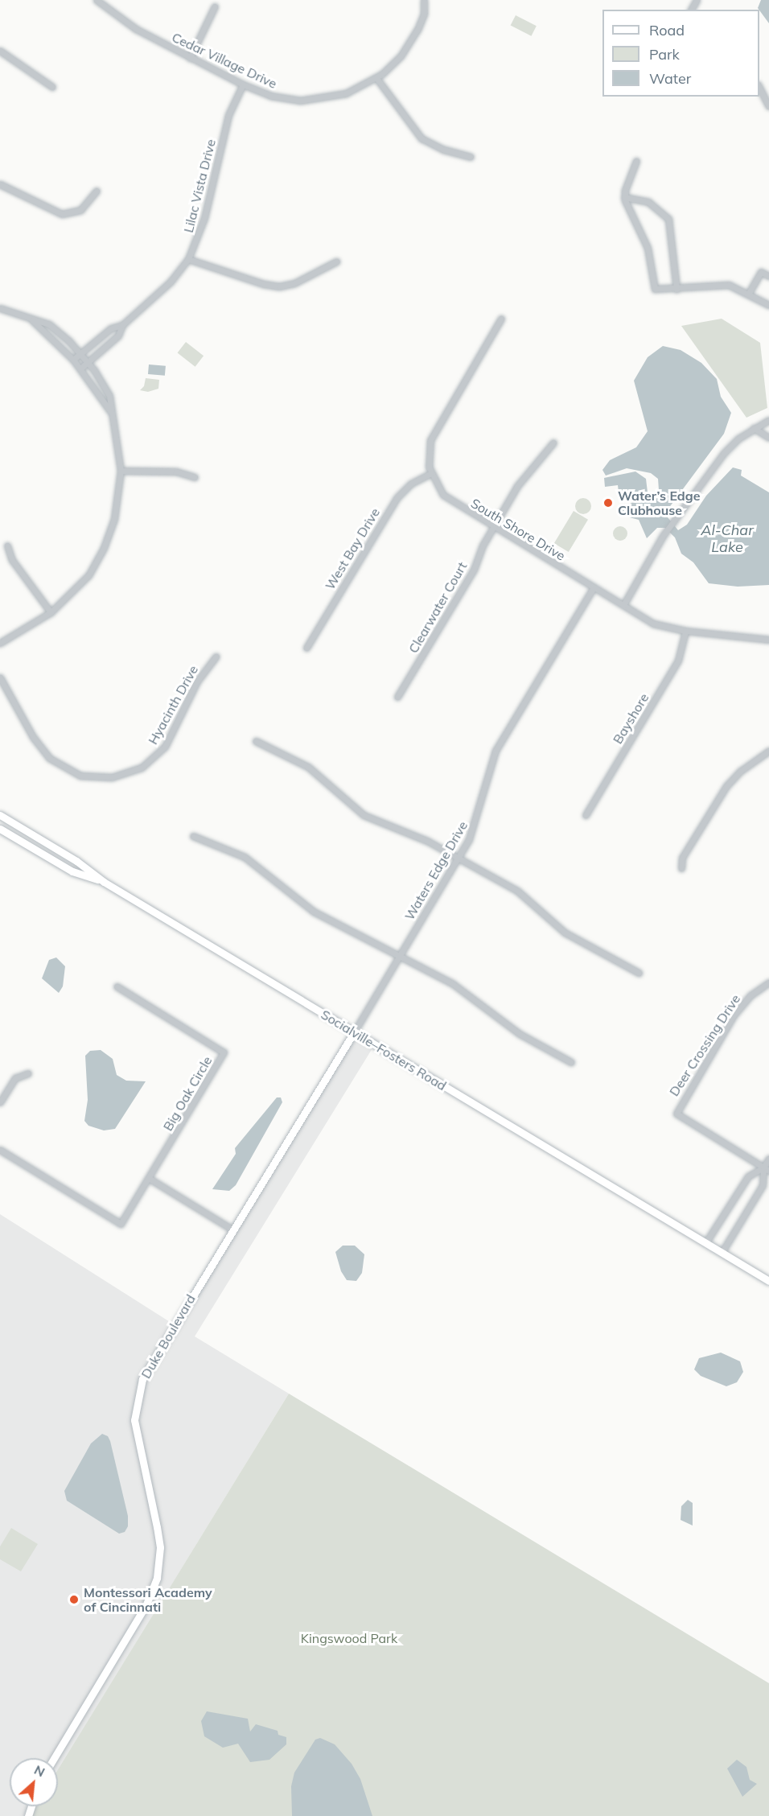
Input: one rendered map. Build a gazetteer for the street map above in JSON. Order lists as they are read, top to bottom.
{
  "streets": {
    "main road": ["Socialville–Fosters Road", "Duke Boulevard"],
    "street": [
      "Cedar Village Drive",
      "Lilac Vista Drive",
      "South Shore Drive",
      "West Bay Drive",
      "Clearwater Court",
      "Hyacinth Drive",
      "Bayshore",
      "Waters Edge Drive",
      "Deer Crossing Drive",
      "Big Oak Circle"
    ]
  },
  "crossings": [
    ["Cedar Village Drive", "Lilac Vista Drive"],
    ["South Shore Drive", "West Bay Drive"],
    ["South Shore Drive", "Clearwater Court"],
    ["South Shore Drive", "Bayshore"],
    ["South Shore Drive", "Waters Edge Drive"],
    ["Waters Edge Drive", "Socialville–Fosters Road"],
    ["Waters Edge Drive", "Duke Boulevard"],
    ["Socialville–Fosters Road", "Duke Boulevard"]
  ],
  "water": ["Al-Char Lake"],
  "parks": ["Kingswood Park"],
  "places": ["Water’s Edge Clubhouse", "Montessori Academy of Cincinnati"],
  "legend": ["Road", "Park", "Water"],
  "north": "top right"
}
